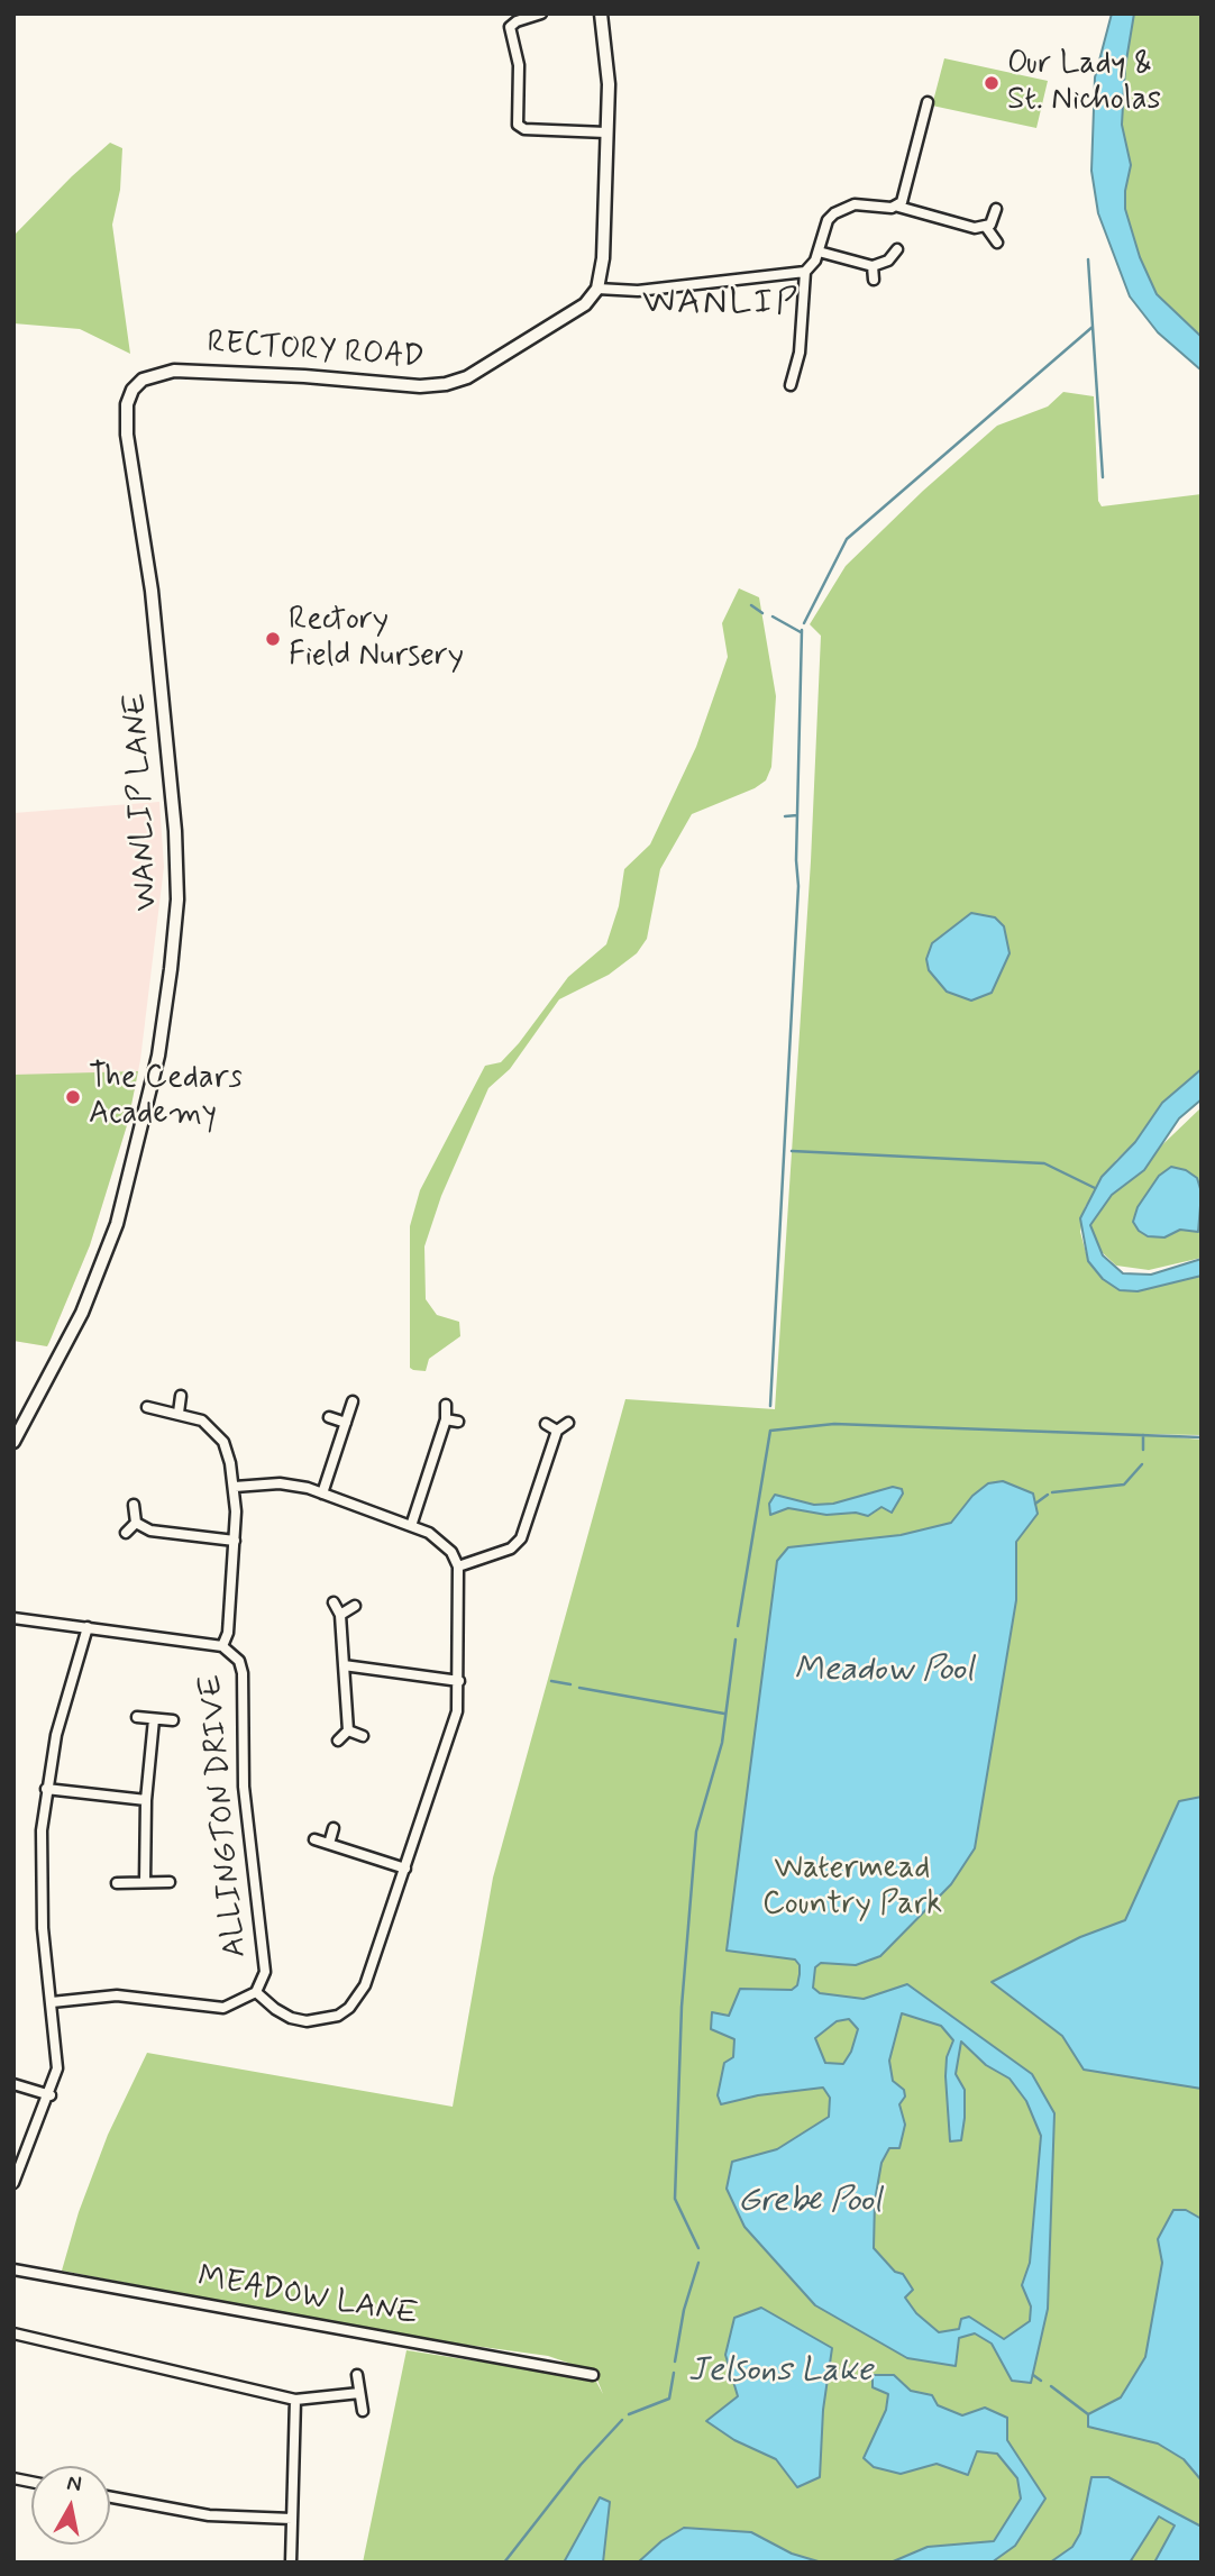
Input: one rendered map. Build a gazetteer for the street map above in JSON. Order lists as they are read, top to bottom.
{
  "streets": {
    "street": [
      "RECTORY ROAD",
      "WANLIP LANE",
      "ALLINGTON DRIVE",
      "MEADOW LANE"
    ]
  },
  "crossings": [
    ["RECTORY ROAD", "WANLIP LANE"]
  ],
  "districts": ["WANLIP"],
  "water": ["Meadow Pool", "Grebe Pool", "Jelsons Lake"],
  "parks": ["Watermead Country Park"],
  "places": ["Our Lady & St. Nicholas", "Rectory Field Nursery", "The Cedars Academy"],
  "north": "top"
}
